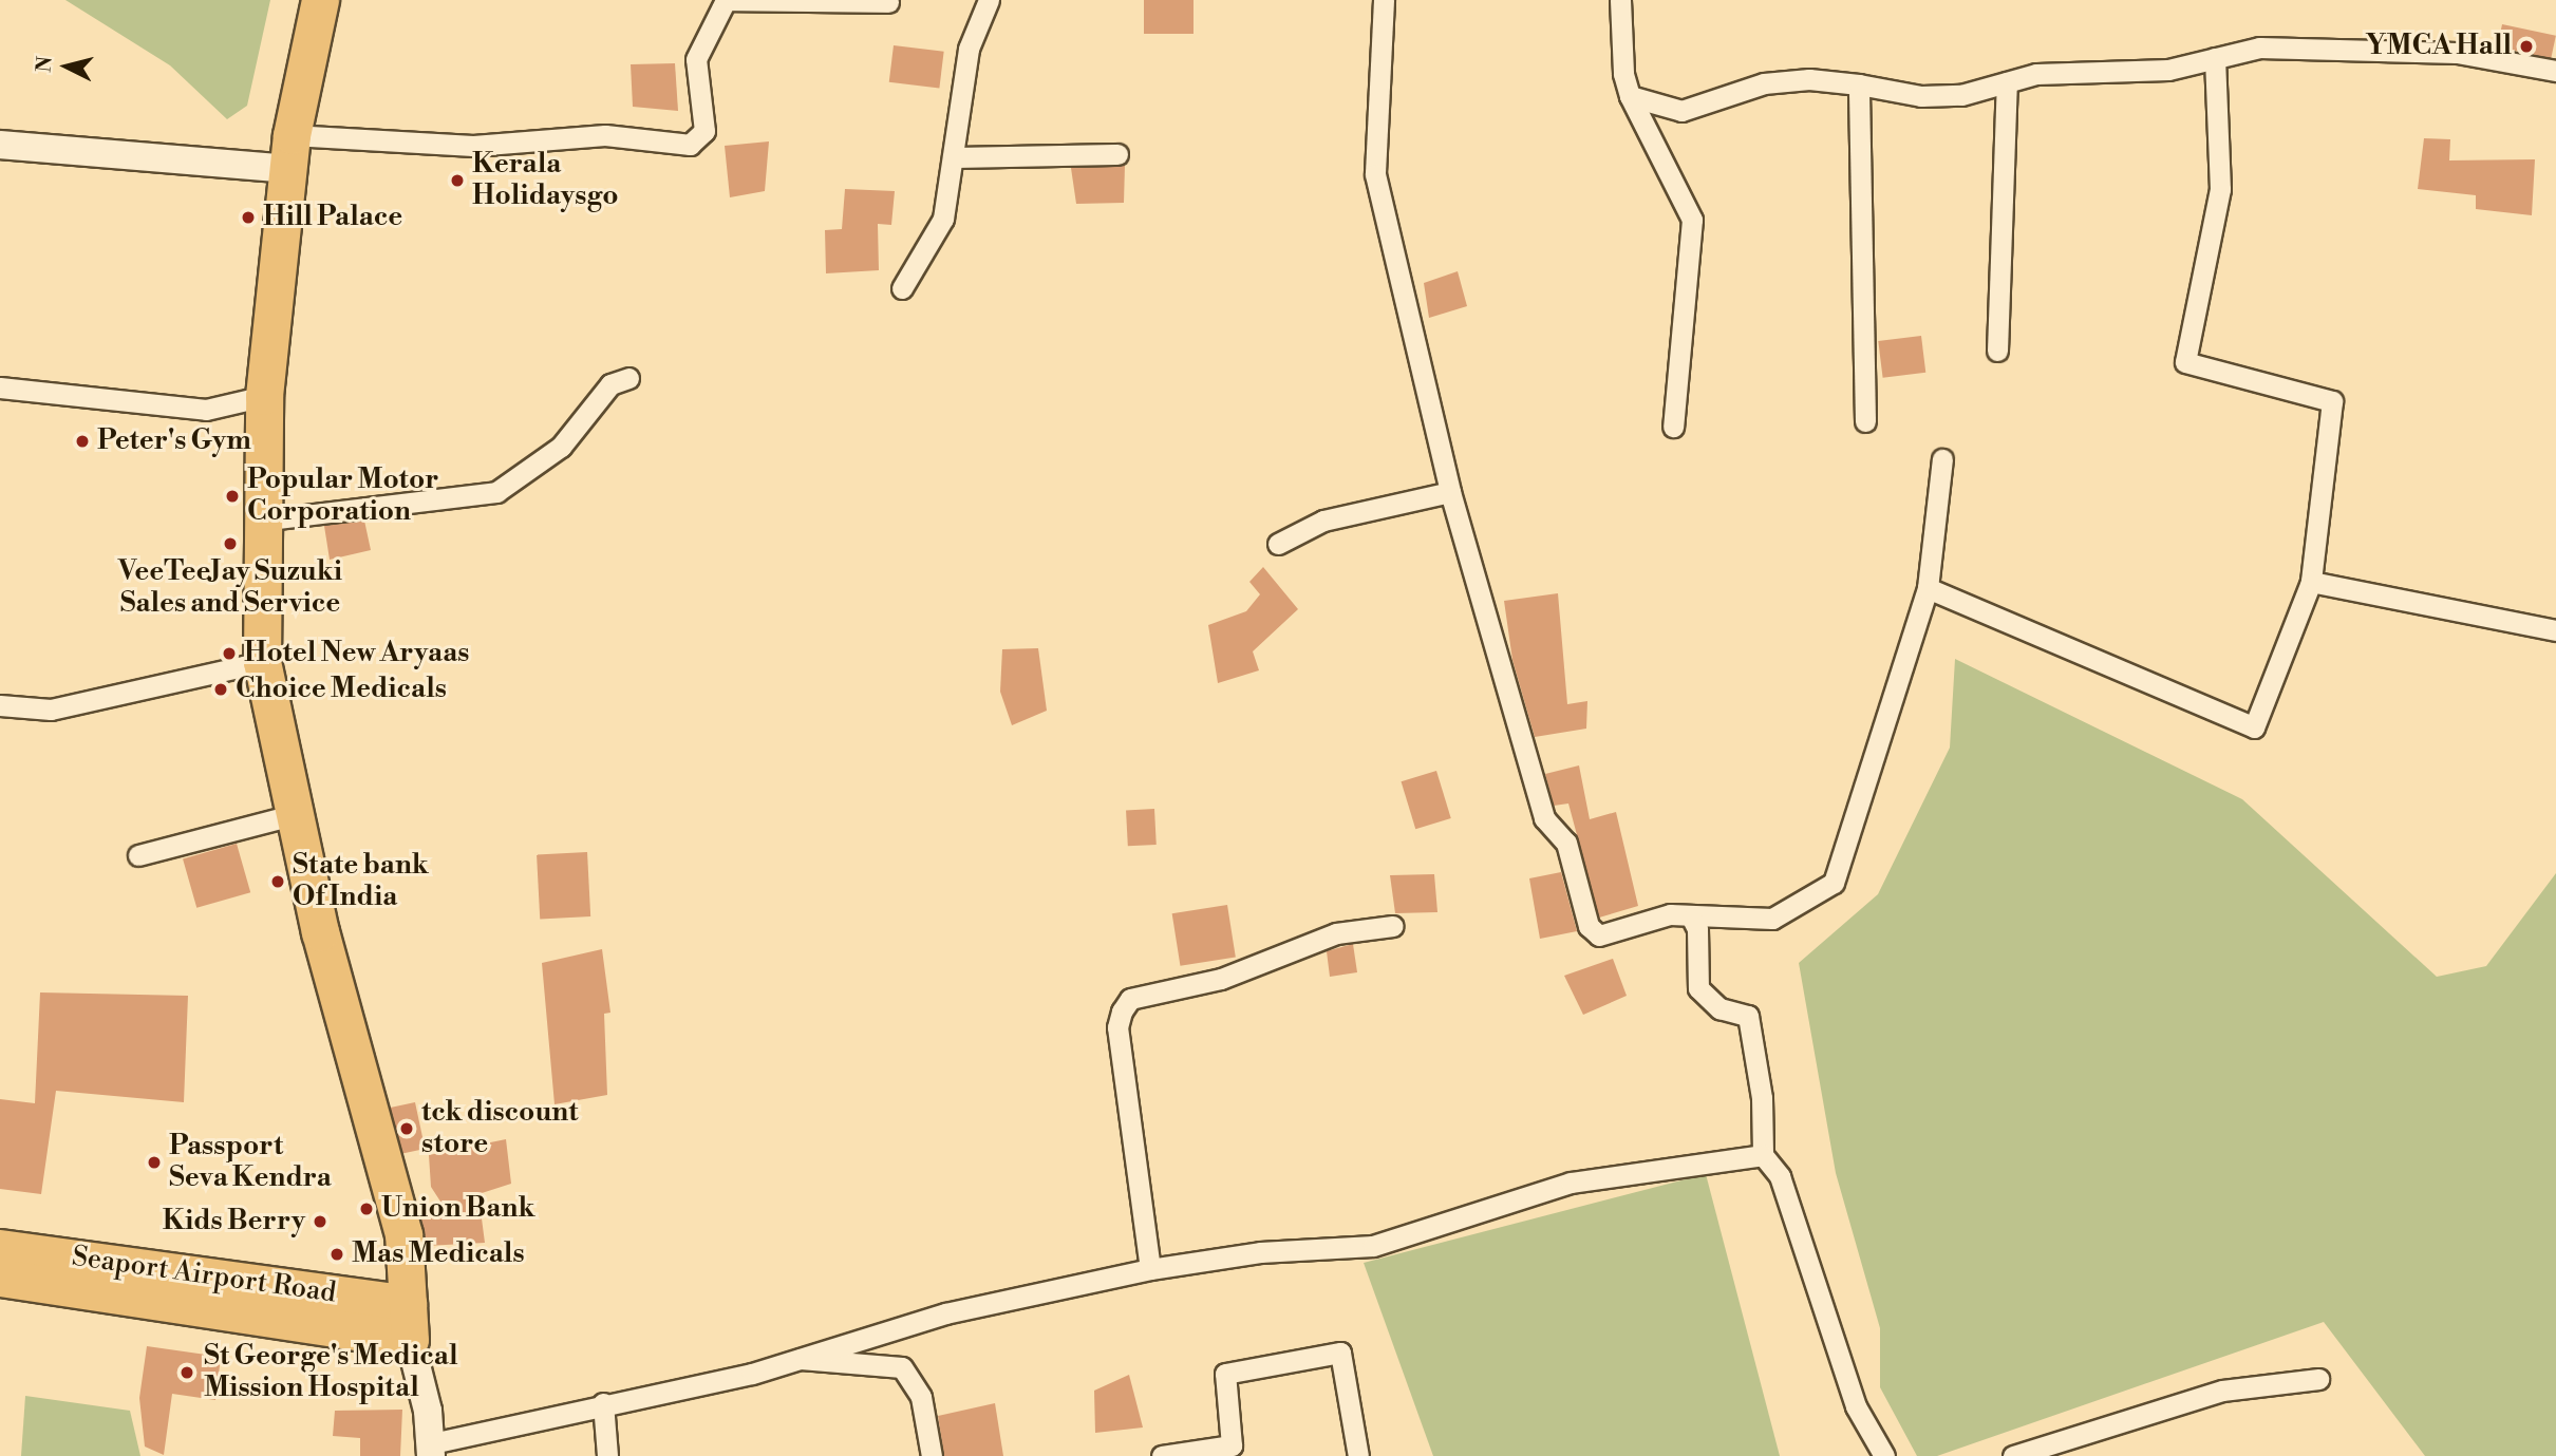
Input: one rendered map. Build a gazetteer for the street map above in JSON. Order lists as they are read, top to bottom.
{
  "streets": {
    "highway": ["Seaport Airport Road"]
  },
  "places": [
    "YMCA Hall",
    "Kerala Holidaysgo",
    "Hill Palace",
    "Peter's Gym",
    "Popular Motor Corporation",
    "VeeTeeJay Suzuki Sales and Service",
    "Hotel New Aryaas",
    "Choice Medicals",
    "State bank Of India",
    "tck discount store",
    "Passport Seva Kendra",
    "Union Bank",
    "Kids Berry",
    "Mas Medicals",
    "St George's Medical Mission Hospital"
  ],
  "north": "left"
}
